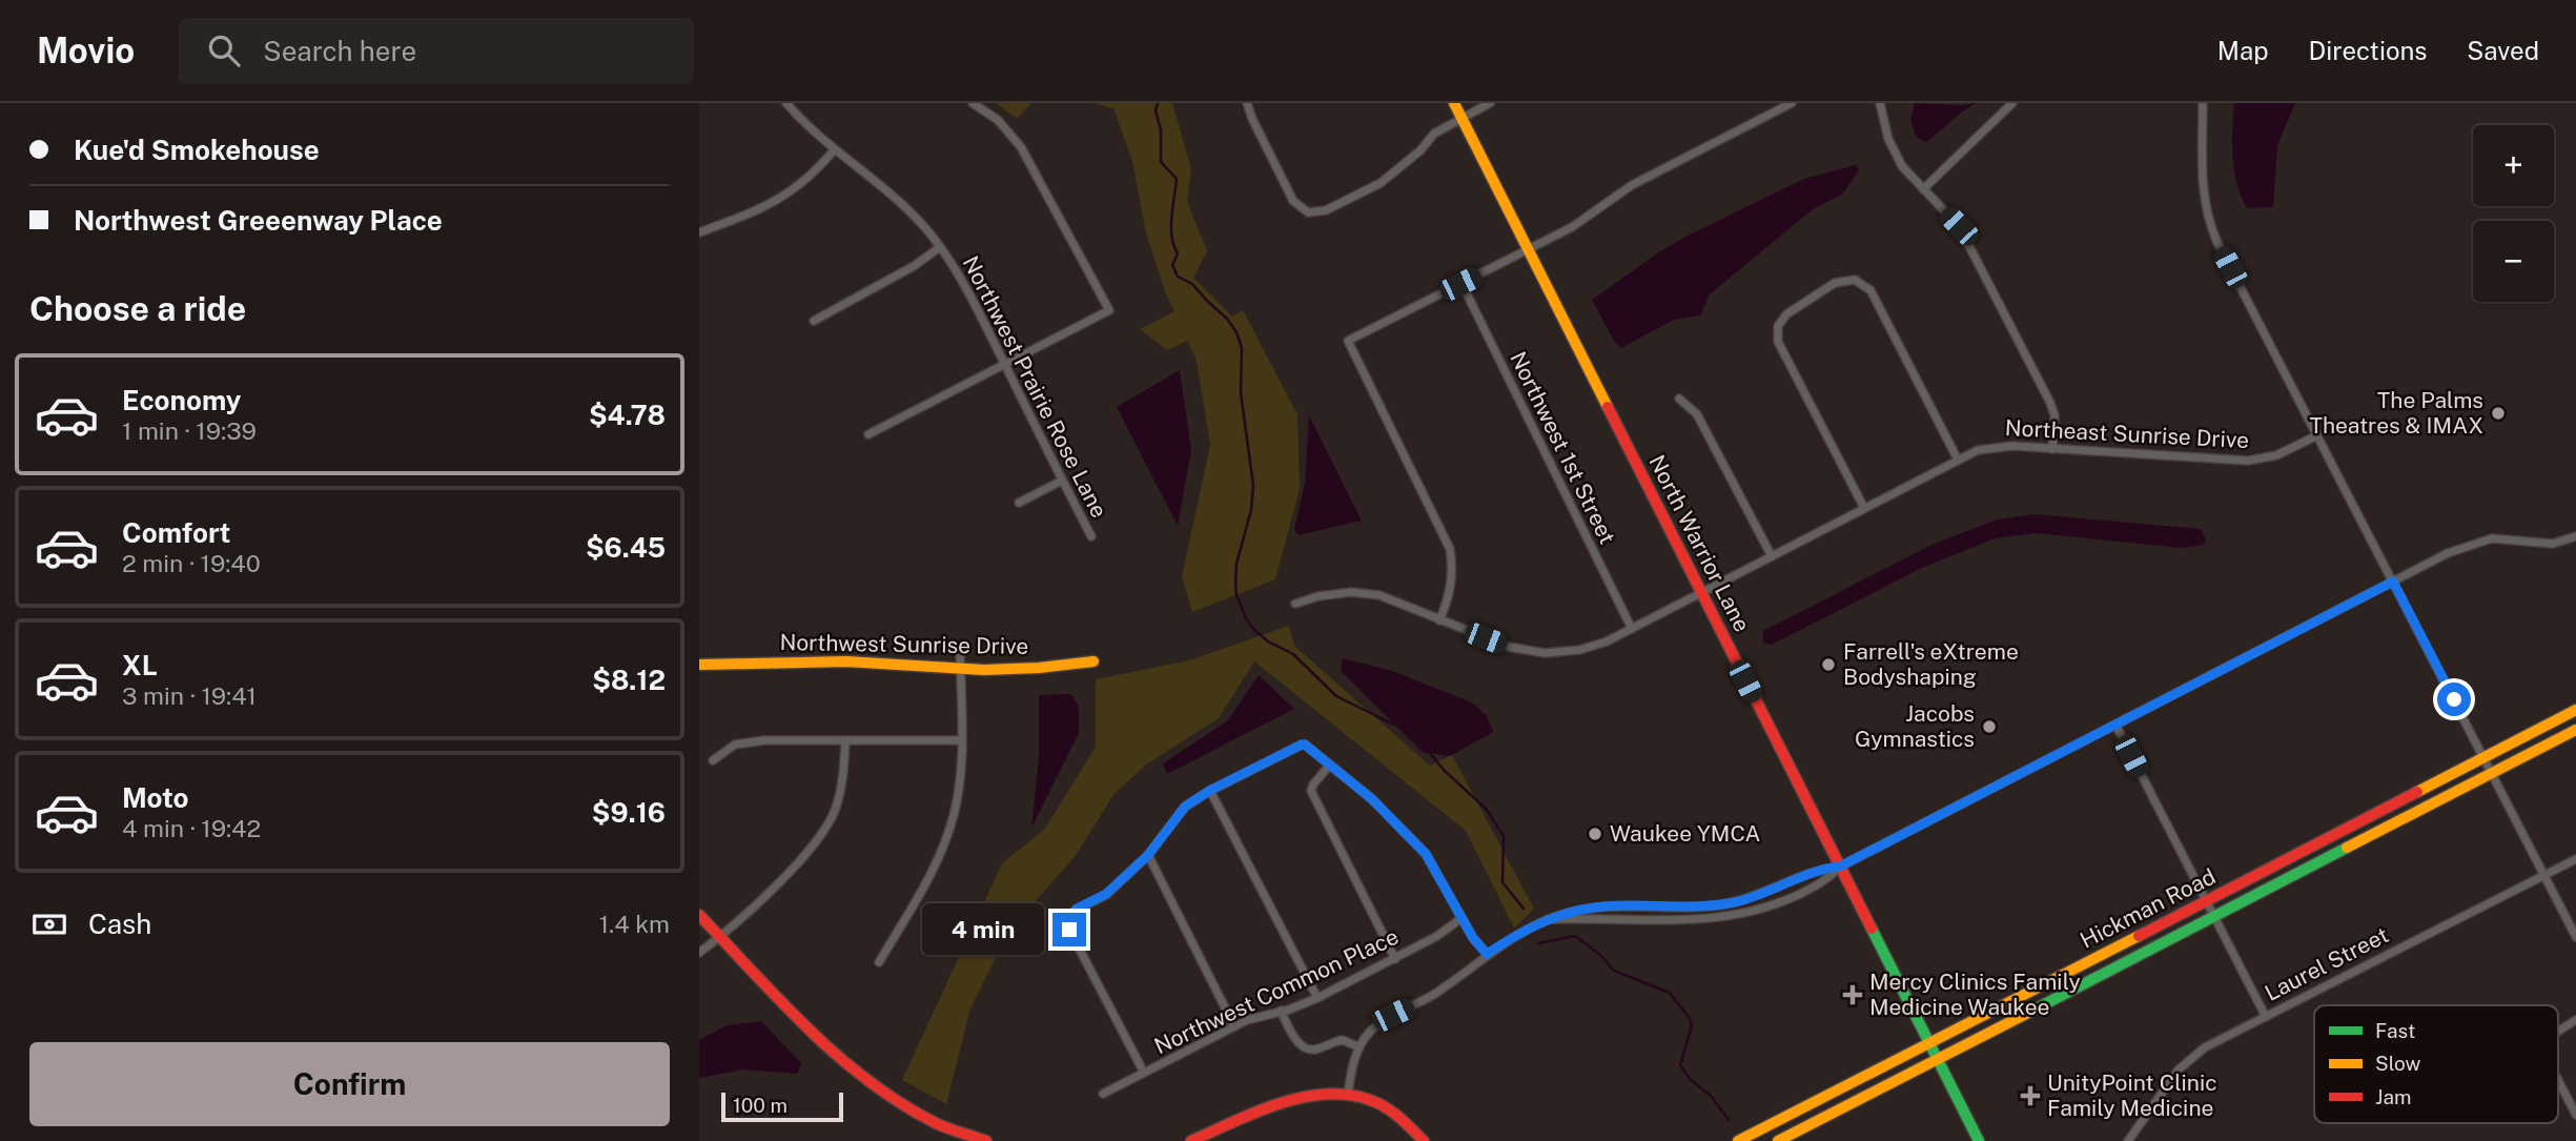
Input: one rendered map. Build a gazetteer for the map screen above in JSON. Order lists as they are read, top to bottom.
{
  "streets": {
    "main road": ["North Warrior Lane", "Northwest Sunrise Drive", "Hickman Road"],
    "street": [
      "Northwest Prairie Rose Lane",
      "Northeast Sunrise Drive",
      "Northwest 1st Street",
      "Laurel Street",
      "Northwest Common Place"
    ]
  },
  "crossings": [
    ["Northeast Sunrise Drive", "North Warrior Lane"],
    ["North Warrior Lane", "Hickman Road"]
  ],
  "places": {
    "other": [
      "The Palms Theatres & IMAX",
      "Farrell's eXtreme Bodyshaping",
      "Jacobs Gymnastics",
      "Waukee YMCA"
    ],
    "health": ["Mercy Clinics Family Medicine Waukee", "UnityPoint Clinic Family Medicine"]
  },
  "legend": ["Fast", "Slow", "Jam"],
  "scale_bar": "100 m",
  "page": {
    "header": "Movio",
    "search": "Search here",
    "nav": ["Map", "Directions", "Saved"],
    "banner": ["Kue'd Smokehouse", "Northwest Greeenway Place"],
    "map_buttons": ["+", "−"],
    "heading": "Choose a ride",
    "list": [
      {
        "name": "Economy",
        "note": "1 min · 19:39",
        "value": "$4.78"
      },
      {
        "name": "Comfort",
        "note": "2 min · 19:40",
        "value": "$6.45"
      },
      {
        "name": "XL",
        "note": "3 min · 19:41",
        "value": "$8.12"
      },
      {
        "name": "Moto",
        "note": "4 min · 19:42",
        "value": "$9.16"
      }
    ],
    "pay": ["Cash", "1.4 km"],
    "bubble": "4 min",
    "buttons": "Confirm",
    "scale": "100 m"
  }
}
